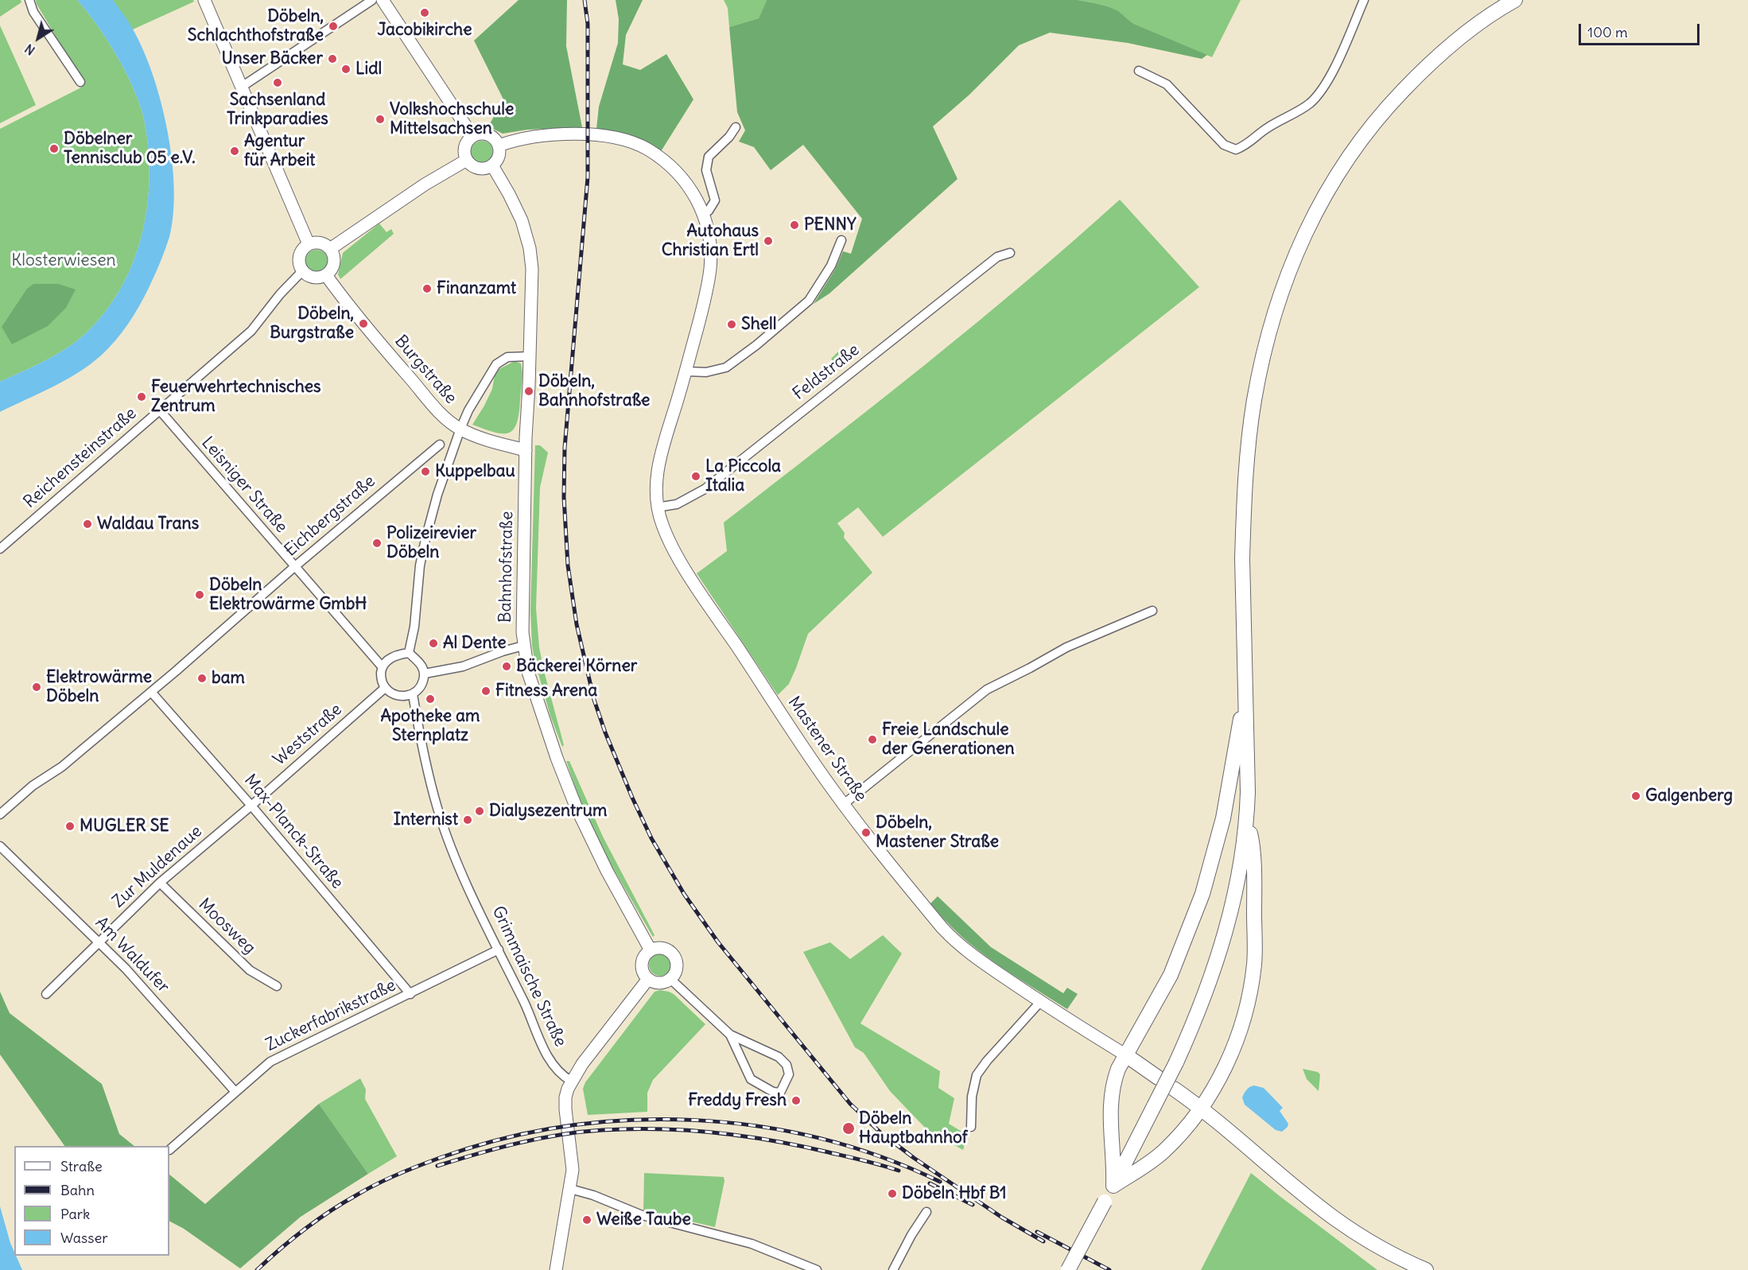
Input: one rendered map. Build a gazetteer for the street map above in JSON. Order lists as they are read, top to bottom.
{
  "streets": {
    "main road": ["Burgstraße", "Bahnhofstraße", "Mastener Straße"],
    "street": [
      "Feldstraße",
      "Reichensteinstraße",
      "Leisniger Straße",
      "Eichbergstraße",
      "Weststraße",
      "Max-Planck-Straße",
      "Zur Muldenaue",
      "Moosweg",
      "Am Waldufer",
      "Grimmaische Straße",
      "Zuckerfabrikstraße"
    ]
  },
  "crossings": [
    ["Burgstraße", "Reichensteinstraße"],
    ["Burgstraße", "Bahnhofstraße"],
    ["Feldstraße", "Mastener Straße"],
    ["Reichensteinstraße", "Leisniger Straße"],
    ["Leisniger Straße", "Eichbergstraße"],
    ["Leisniger Straße", "Weststraße"],
    ["Leisniger Straße", "Grimmaische Straße"],
    ["Eichbergstraße", "Max-Planck-Straße"],
    ["Bahnhofstraße", "Mastener Straße"],
    ["Weststraße", "Max-Planck-Straße"],
    ["Weststraße", "Zur Muldenaue"],
    ["Weststraße", "Grimmaische Straße"],
    ["Max-Planck-Straße", "Zur Muldenaue"],
    ["Max-Planck-Straße", "Zuckerfabrikstraße"],
    ["Zur Muldenaue", "Moosweg"],
    ["Zur Muldenaue", "Am Waldufer"],
    ["Am Waldufer", "Zuckerfabrikstraße"],
    ["Grimmaische Straße", "Zuckerfabrikstraße"]
  ],
  "parks": ["Klosterwiesen"],
  "places": [
    "Jacobikirche",
    "Döbeln, Schlachthofstraße",
    "Unser Bäcker",
    "Lidl",
    "Sachsenland Trinkparadies",
    "Volkshochschule Mittelsachsen",
    "Döbelner Tennisclub 05 e.V.",
    "Agentur für Arbeit",
    "PENNY",
    "Autohaus Christian Ertl",
    "Finanzamt",
    "Döbeln, Burgstraße",
    "Shell",
    "Döbeln, Bahnhofstraße",
    "Feuerwehrtechnisches Zentrum",
    "Kuppelbau",
    "La Piccola Italia",
    "Waldau Trans",
    "Polizeirevier Döbeln",
    "Döbeln Elektrowärme GmbH",
    "Al Dente",
    "Bäckerei Körner",
    "bam",
    "Elektrowärme Döbeln",
    "Fitness Arena",
    "Apotheke am Sternplatz",
    "Freie Landschule der Generationen",
    "Galgenberg",
    "Dialysezentrum",
    "Internist",
    "MUGLER SE",
    "Döbeln, Mastener Straße",
    "Freddy Fresh",
    "Döbeln Hauptbahnhof",
    "Döbeln Hbf B1",
    "Weiße Taube"
  ],
  "legend": [
    "Straße",
    "Bahn",
    "Park",
    "Wasser"
  ],
  "scale_bar": "100 m",
  "north": "bottom left"
}
